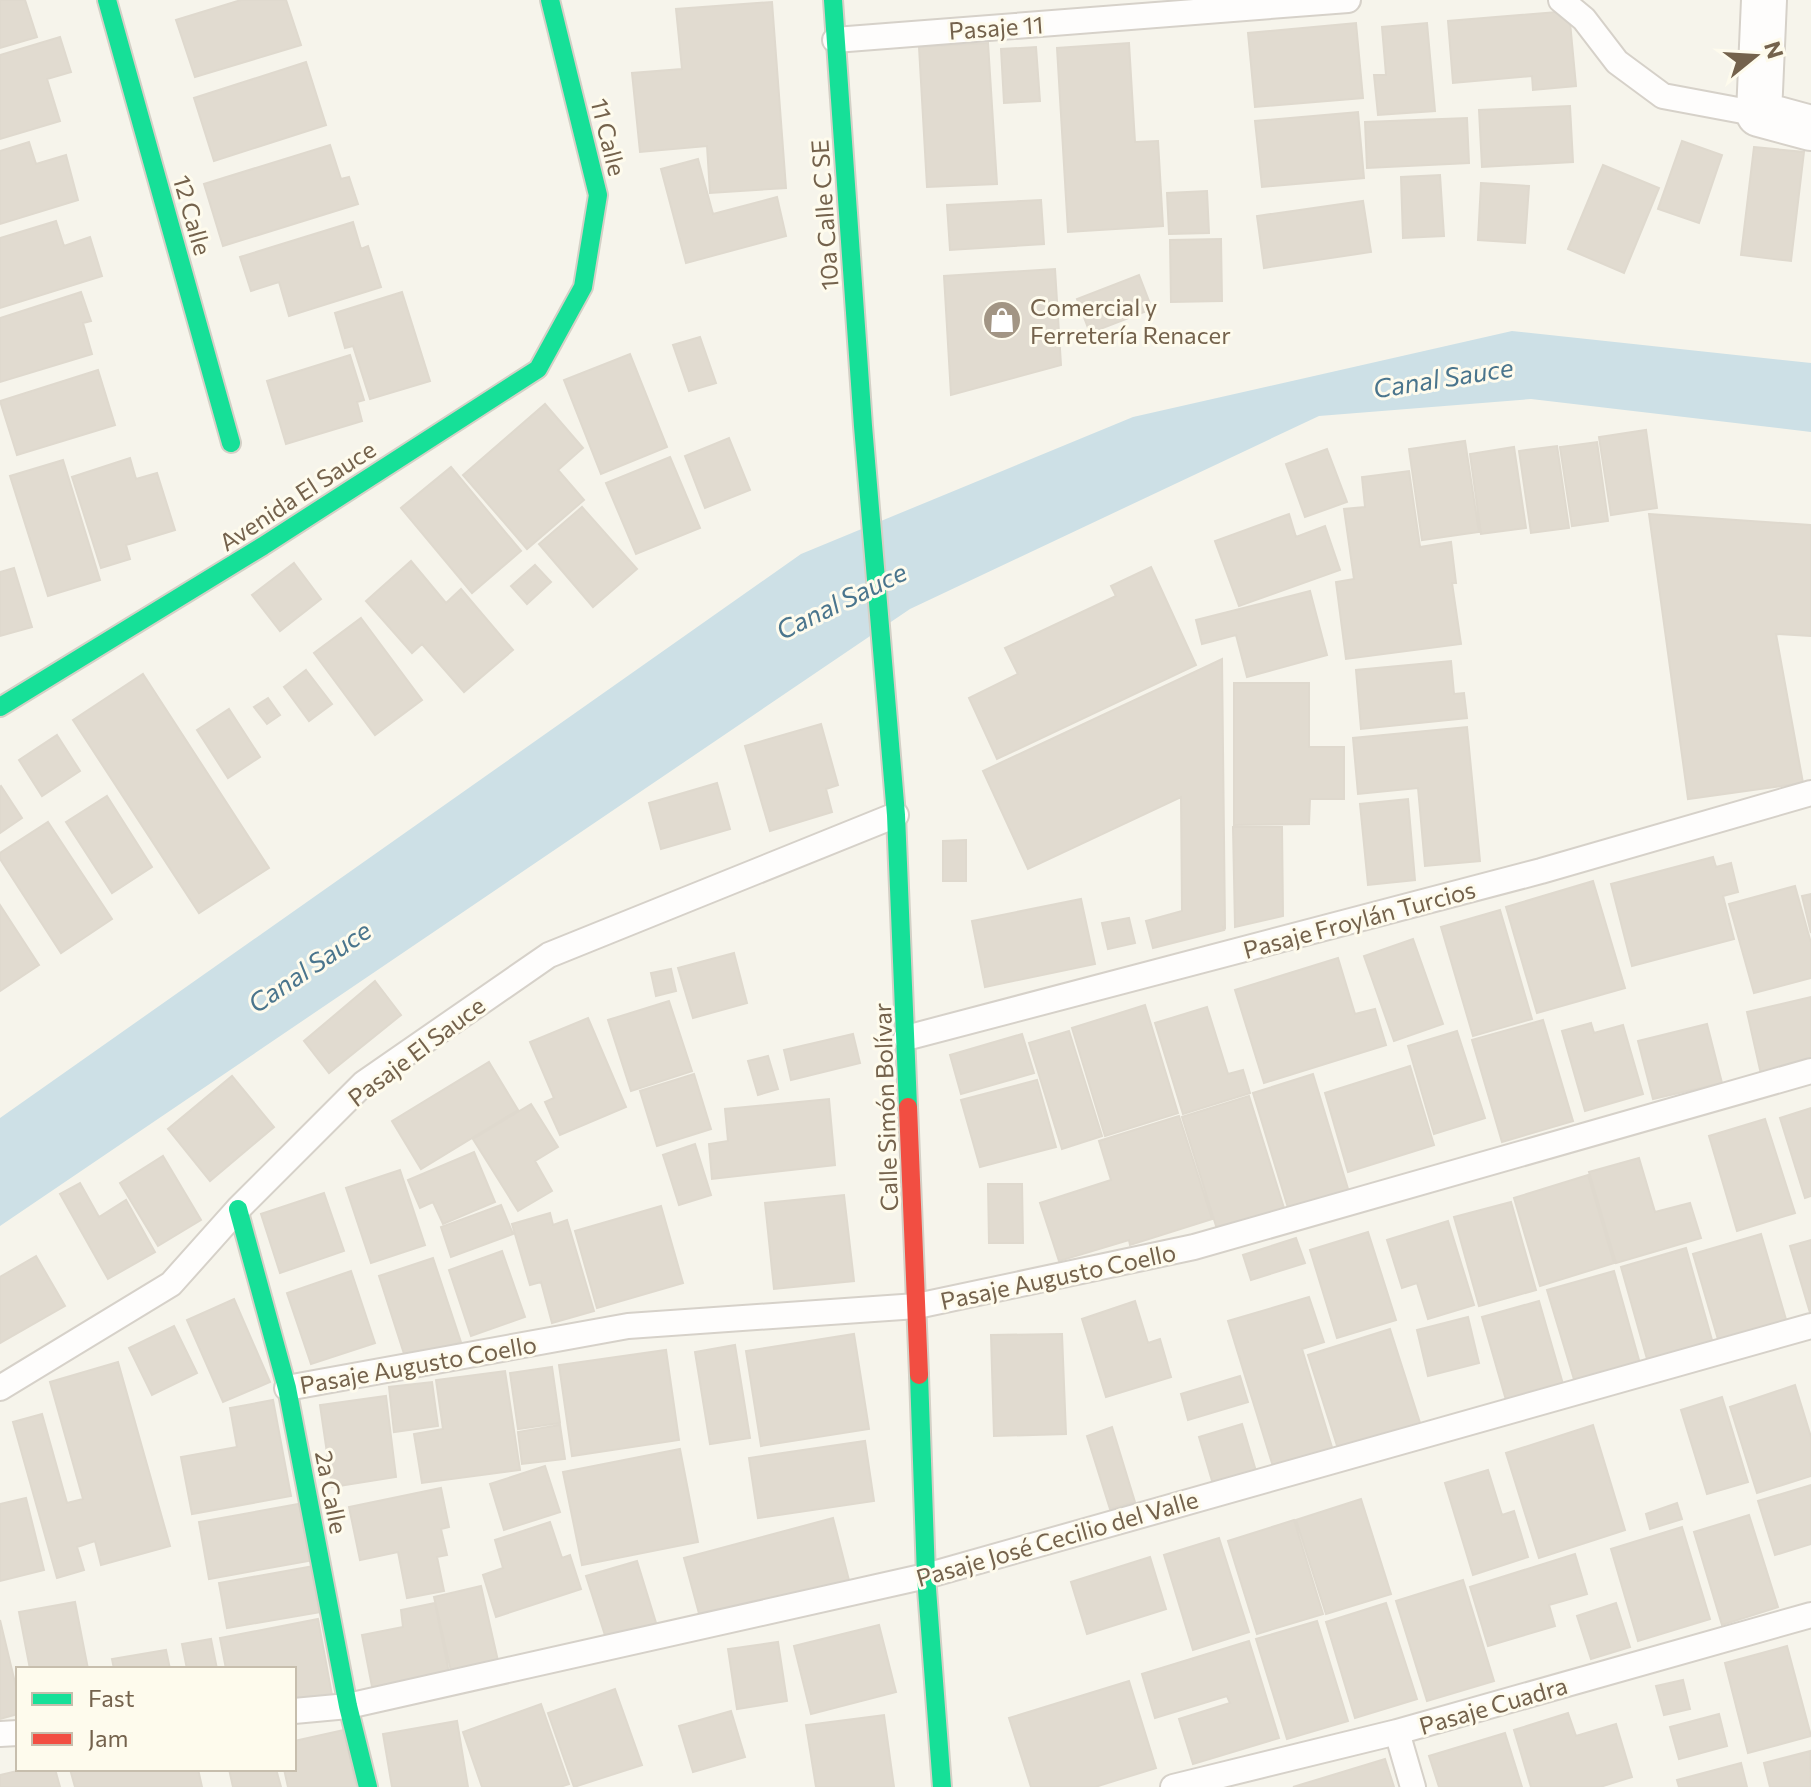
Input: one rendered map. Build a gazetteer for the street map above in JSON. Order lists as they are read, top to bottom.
{
  "streets": {
    "street": [
      "11 Calle",
      "12 Calle",
      "10a Calle C SE",
      "Avenida El Sauce",
      "Calle Simón Bolívar",
      "2a Calle"
    ],
    "lane": [
      "Pasaje 11",
      "Pasaje Froylán Turcios",
      "Pasaje El Sauce",
      "Pasaje Augusto Coello",
      "Pasaje José Cecilio del Valle",
      "Pasaje Cuadra"
    ]
  },
  "crossings": [
    ["Pasaje 11", "10a Calle C SE"],
    ["11 Calle", "Avenida El Sauce"],
    ["10a Calle C SE", "Calle Simón Bolívar"],
    ["Pasaje Froylán Turcios", "Calle Simón Bolívar"],
    ["Pasaje El Sauce", "Calle Simón Bolívar"],
    ["Pasaje El Sauce", "2a Calle"],
    ["Calle Simón Bolívar", "Pasaje Augusto Coello"],
    ["Calle Simón Bolívar", "Pasaje José Cecilio del Valle"],
    ["Pasaje Augusto Coello", "2a Calle"],
    ["2a Calle", "Pasaje José Cecilio del Valle"]
  ],
  "water": ["Canal Sauce"],
  "places": {
    "shop": ["Comercial y Ferretería Renacer"]
  },
  "legend": ["Fast", "Jam"],
  "north": "right"
}
